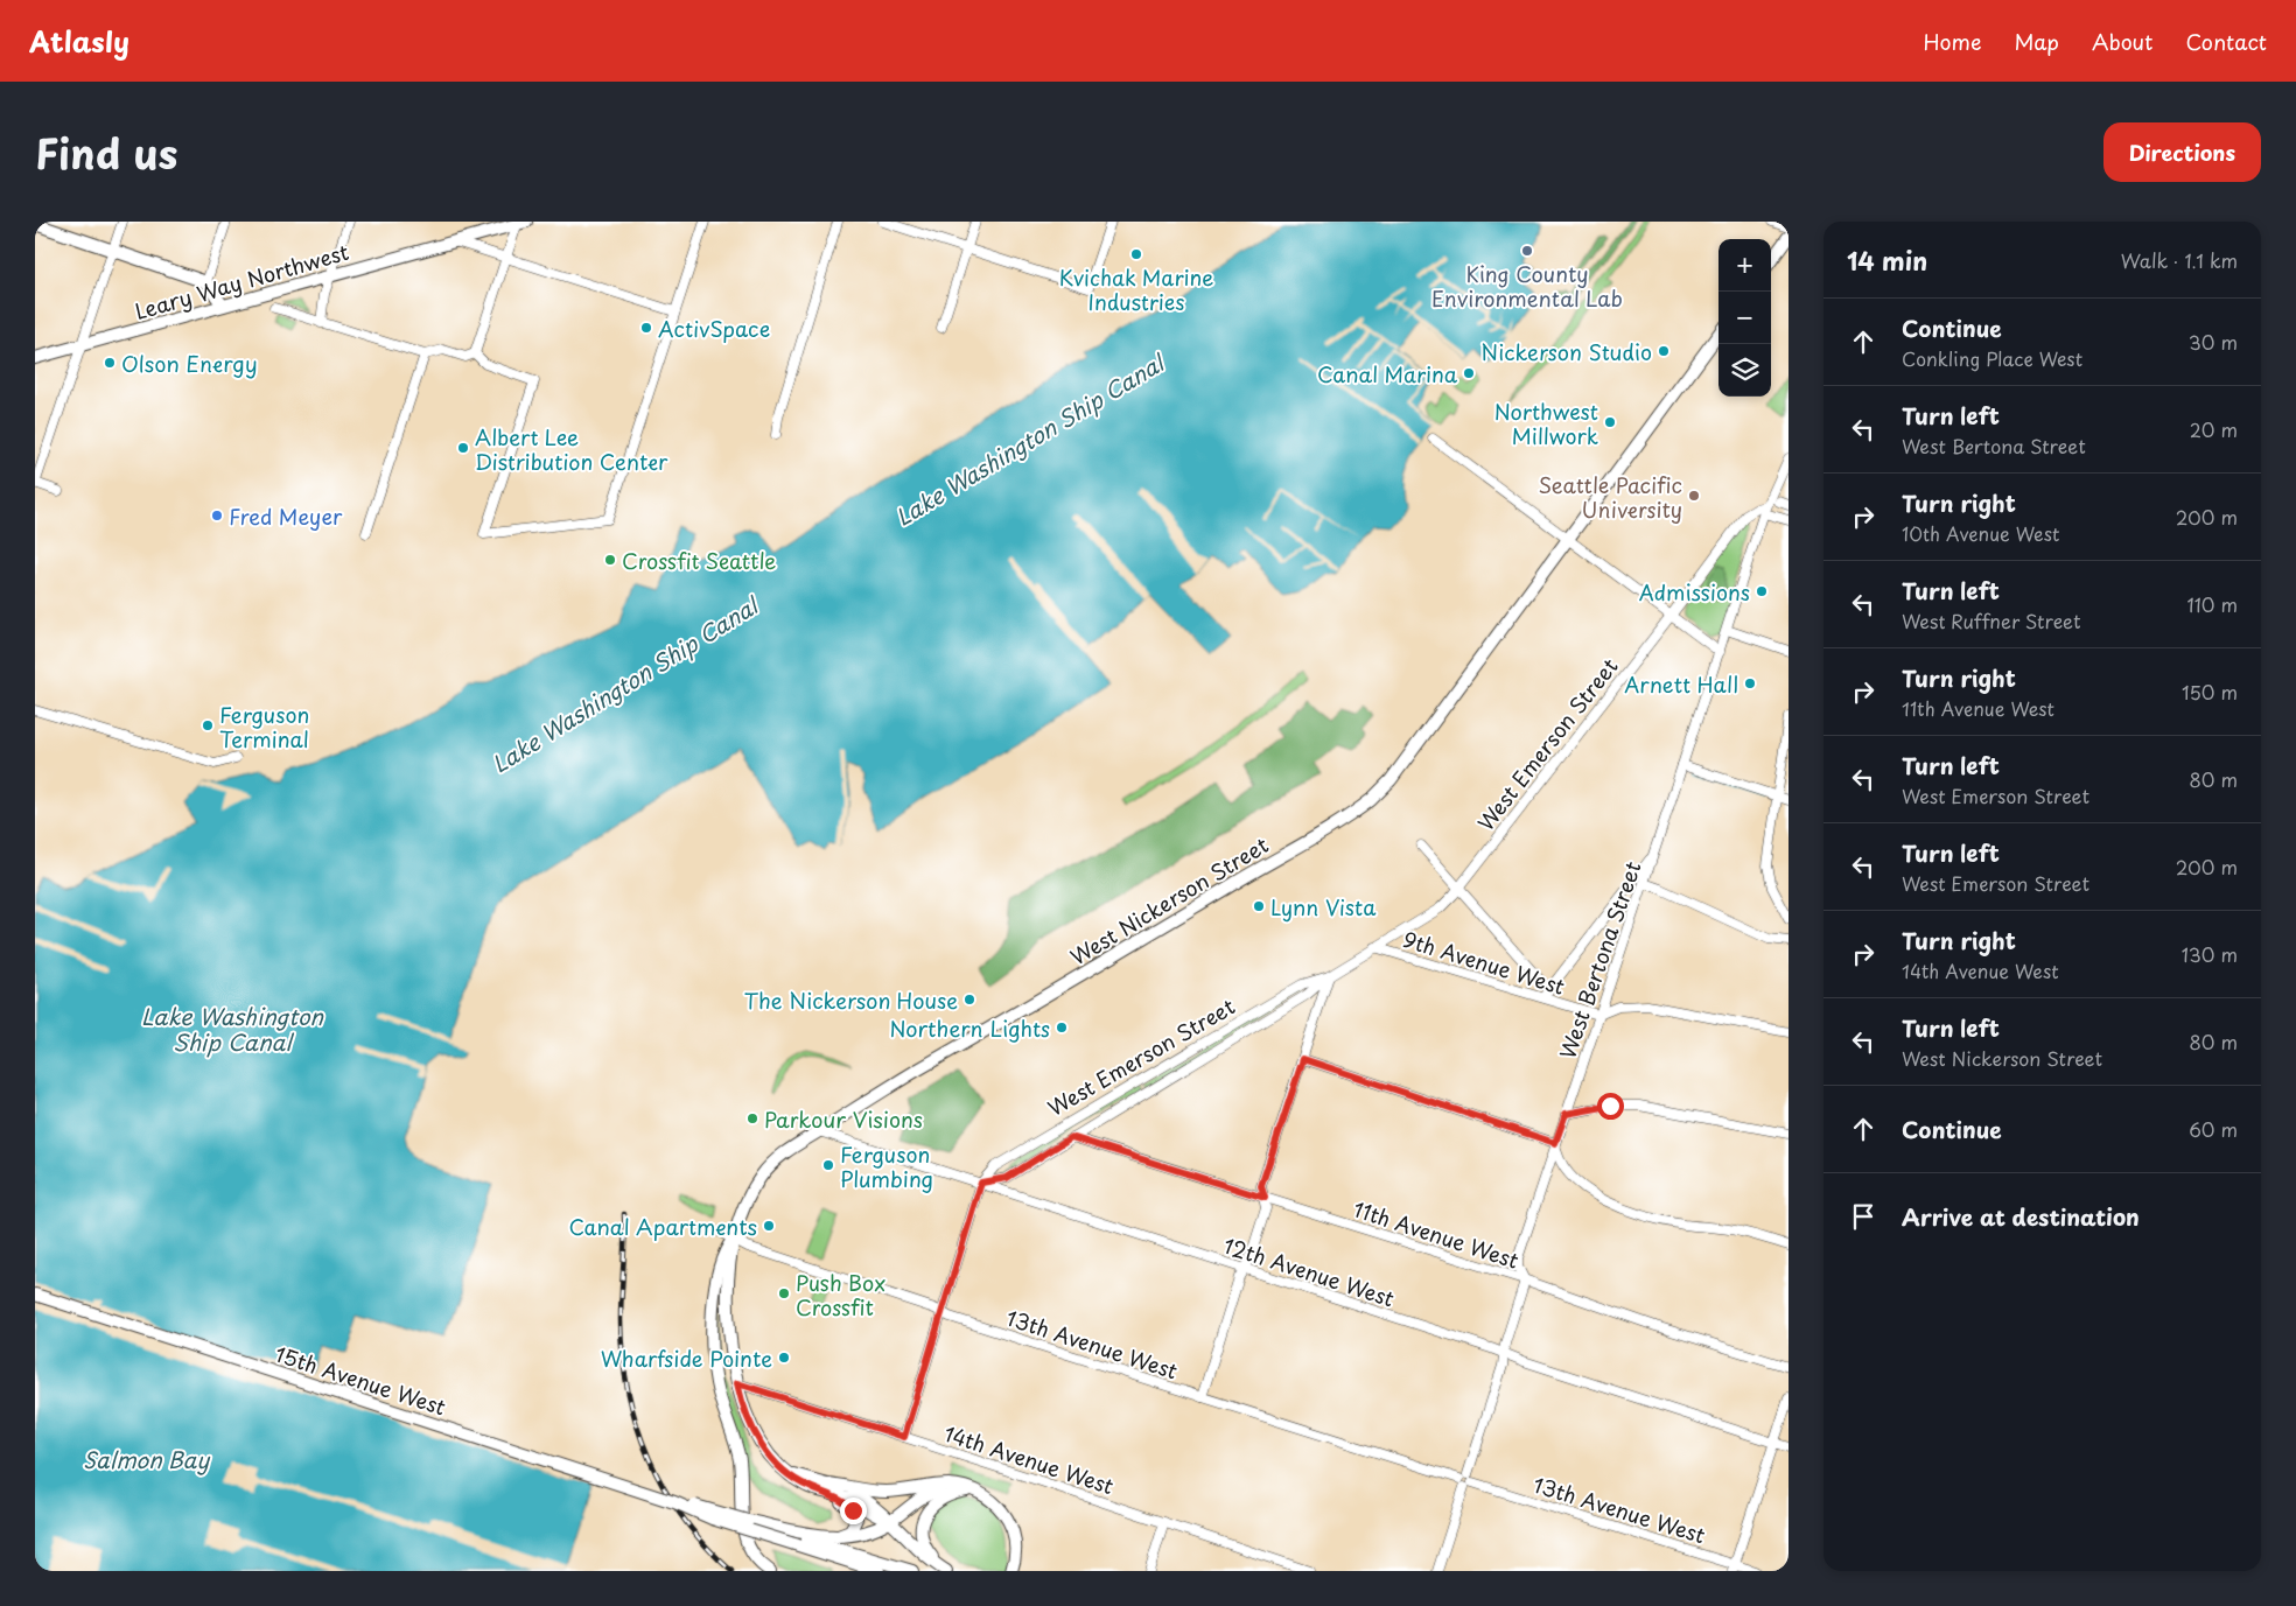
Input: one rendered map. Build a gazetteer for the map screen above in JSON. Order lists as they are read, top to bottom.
{
  "streets": {
    "main road": ["Leary Way Northwest", "West Nickerson Street", "15th Avenue West"],
    "street": [
      "West Emerson Street",
      "West Bertona Street",
      "9th Avenue West",
      "11th Avenue West",
      "12th Avenue West",
      "13th Avenue West",
      "14th Avenue West"
    ]
  },
  "crossings": [
    ["West Emerson Street", "West Bertona Street"],
    ["West Emerson Street", "9th Avenue West"],
    ["West Emerson Street", "11th Avenue West"],
    ["West Emerson Street", "12th Avenue West"],
    ["West Emerson Street", "13th Avenue West"],
    ["West Emerson Street", "14th Avenue West"],
    ["West Nickerson Street", "12th Avenue West"],
    ["West Nickerson Street", "13th Avenue West"],
    ["West Nickerson Street", "14th Avenue West"],
    ["West Bertona Street", "9th Avenue West"],
    ["West Bertona Street", "11th Avenue West"],
    ["West Bertona Street", "12th Avenue West"],
    ["West Bertona Street", "13th Avenue West"]
  ],
  "water": ["Lake Washington Ship Canal", "Salmon Bay"],
  "places": [
    "King County Environmental Lab",
    "Kvichak Marine Industries",
    "ActivSpace",
    "Nickerson Studio",
    "Olson Energy",
    "Canal Marina",
    "Northwest Millwork",
    "Albert Lee Distribution Center",
    "Seattle Pacific University",
    "Fred Meyer",
    "Crossfit Seattle",
    "Admissions",
    "Arnett Hall",
    "Ferguson Terminal",
    "Lynn Vista",
    "The Nickerson House",
    "Northern Lights",
    "Parkour Visions",
    "Ferguson Plumbing",
    "Canal Apartments",
    "Push Box Crossfit",
    "Wharfside Pointe"
  ],
  "page": {
    "header": "Atlasly",
    "nav": [
      "Home",
      "Map",
      "About",
      "Contact"
    ],
    "title": "Find us",
    "buttons": "Directions",
    "heading": ["14 min", "Walk · 1.1 km"],
    "map_buttons": ["+", "−"],
    "list": [
      ["Continue", "Conkling Place West", "30 m"],
      ["Turn left", "West Bertona Street", "20 m"],
      ["Turn right", "10th Avenue West", "200 m"],
      ["Turn left", "West Ruffner Street", "110 m"],
      ["Turn right", "11th Avenue West", "150 m"],
      ["Turn left", "West Emerson Street", "80 m"],
      ["Turn left", "West Emerson Street", "200 m"],
      ["Turn right", "14th Avenue West", "130 m"],
      ["Turn left", "West Nickerson Street", "80 m"],
      ["Continue", "60 m"],
      "Arrive at destination"
    ]
  }
}
